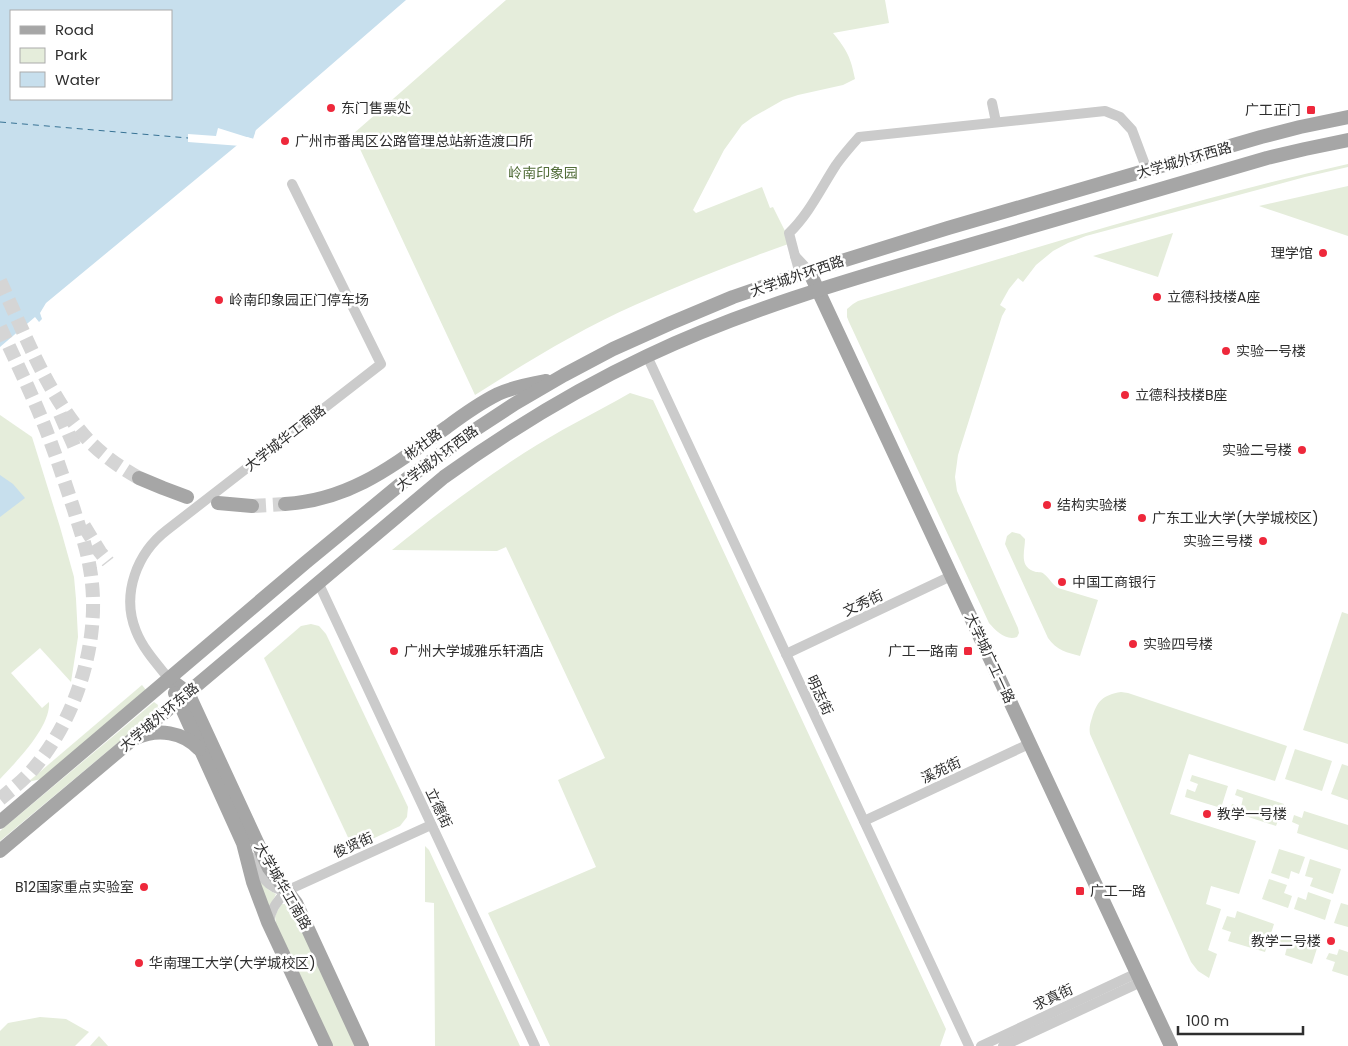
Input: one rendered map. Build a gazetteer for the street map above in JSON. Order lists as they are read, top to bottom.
{
  "streets": {
    "main road": [
      "大学城外环西路",
      "大学城华工南路",
      "彬社路",
      "大学城广工一路",
      "大学城外环东路"
    ],
    "street": [
      "文秀街",
      "明志街",
      "溪苑街",
      "立德街",
      "俊贤街",
      "求真街"
    ]
  },
  "crossings": [
    ["大学城外环西路", "彬社路"],
    ["大学城外环西路", "大学城广工一路"],
    ["大学城外环西路", "明志街"],
    ["大学城外环西路", "大学城外环东路"],
    ["大学城外环西路", "立德街"],
    ["大学城华工南路", "大学城外环东路"],
    ["大学城华工南路", "俊贤街"],
    ["文秀街", "大学城广工一路"],
    ["文秀街", "明志街"],
    ["大学城广工一路", "溪苑街"],
    ["大学城广工一路", "求真街"],
    ["明志街", "溪苑街"],
    ["大学城外环东路", "立德街"],
    ["立德街", "俊贤街"]
  ],
  "parks": ["岭南印象园"],
  "places": {
    "other": [
      "东门售票处",
      "广州市番禺区公路管理总站新造渡口所",
      "理学馆",
      "立德科技楼A座",
      "岭南印象园正门停车场",
      "实验一号楼",
      "立德科技楼B座",
      "实验二号楼",
      "结构实验楼",
      "广东工业大学(大学城校区)",
      "实验三号楼",
      "中国工商银行",
      "实验四号楼",
      "广州大学城雅乐轩酒店",
      "教学一号楼",
      "B12国家重点实验室",
      "教学二号楼",
      "华南理工大学(大学城校区)"
    ],
    "transit": ["广工正门", "广工一路南", "广工一路"]
  },
  "legend": ["Road", "Park", "Water"],
  "scale_bar": "100 m"
}
